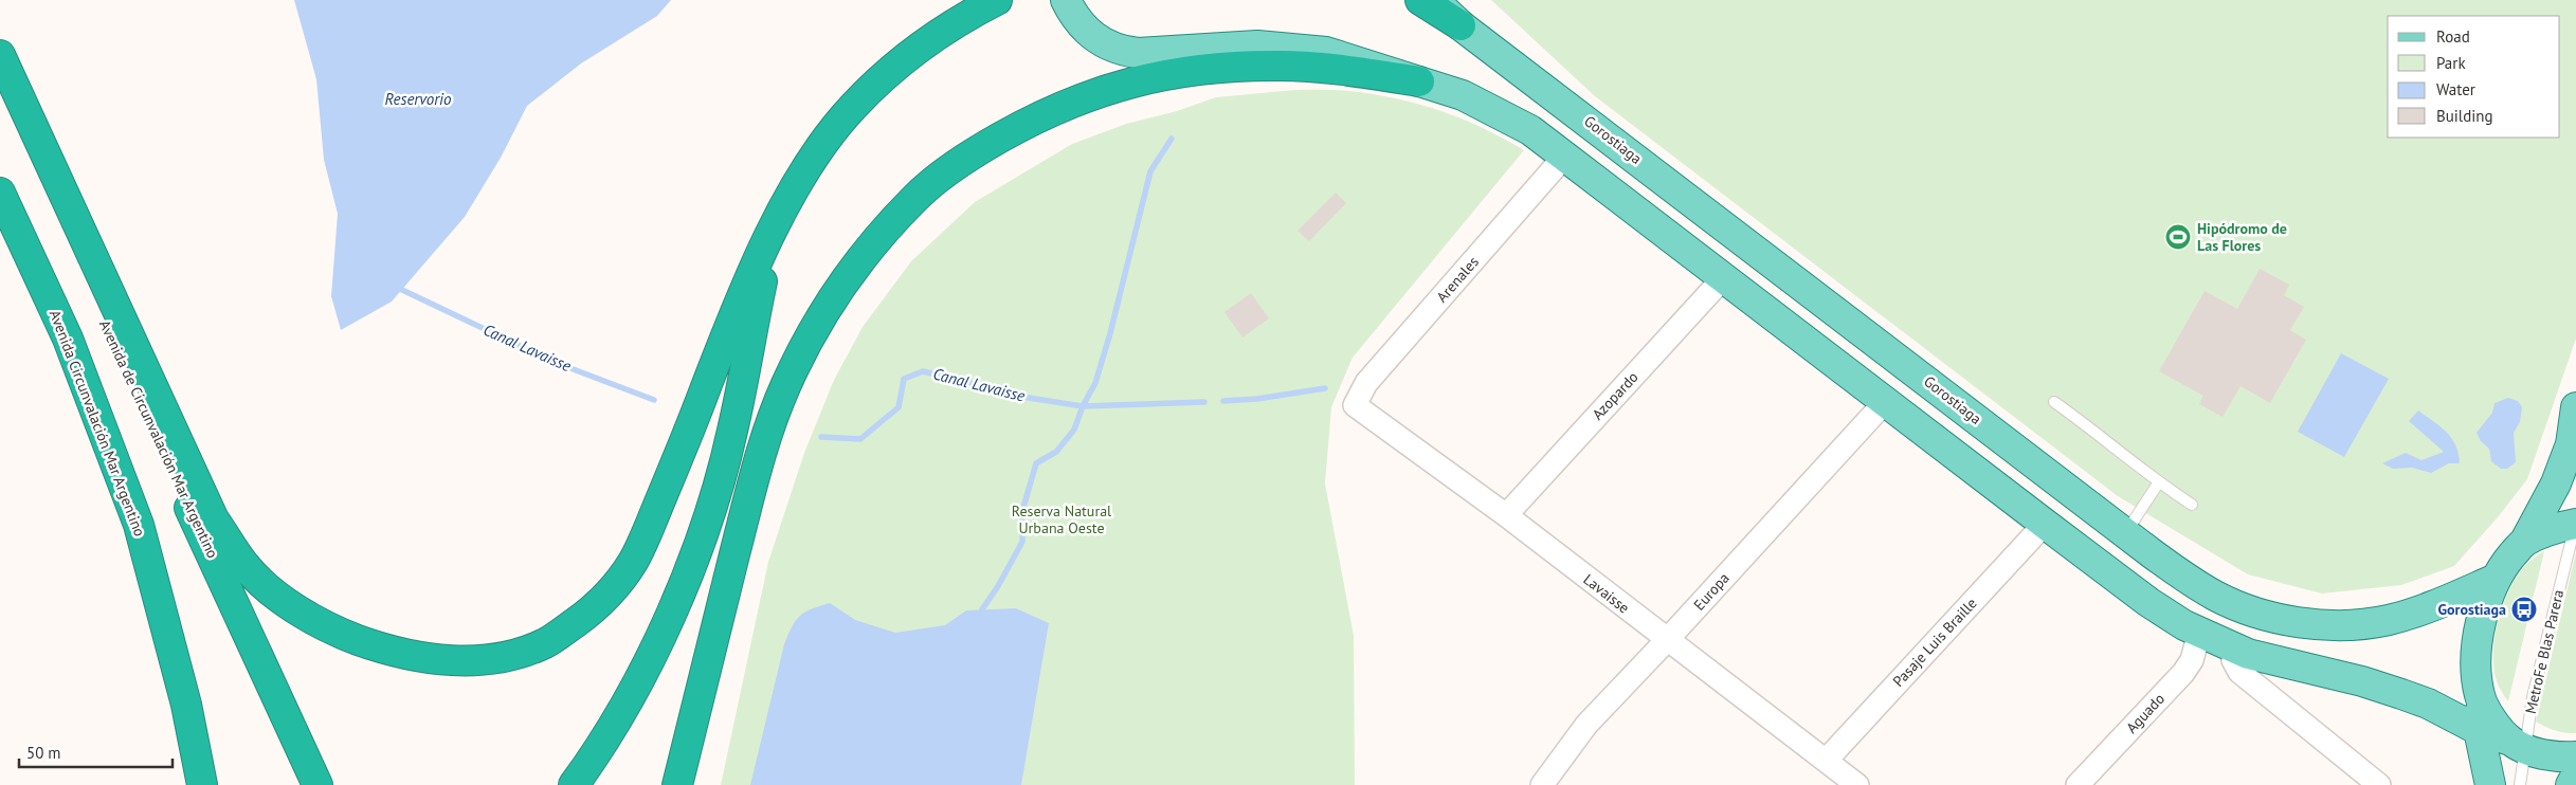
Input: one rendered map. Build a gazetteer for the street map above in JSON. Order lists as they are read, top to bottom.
{
  "streets": {
    "highway": ["Avenida Circunvalación Mar Argentino", "Avenida de Circunvalación Mar Argentino"],
    "main road": ["Gorostiaga"],
    "street": [
      "Arenales",
      "Azopardo",
      "Europa",
      "Lavaisse",
      "Pasaje Luis Braille",
      "Aguado"
    ],
    "lane": ["MetroFe Blas Parera"]
  },
  "crossings": [
    ["Gorostiaga", "MetroFe Blas Parera"],
    ["Arenales", "Lavaisse"],
    ["Azopardo", "Lavaisse"],
    ["Europa", "Lavaisse"],
    ["Lavaisse", "Pasaje Luis Braille"]
  ],
  "water": ["Reservorio", "Canal Lavaisse"],
  "parks": ["Reserva Natural Urbana Oeste"],
  "places": {
    "sports": ["Hipódromo de Las Flores"],
    "bus stop": ["Gorostiaga"]
  },
  "legend": [
    "Road",
    "Park",
    "Water",
    "Building"
  ],
  "scale_bar": "50 m"
}
